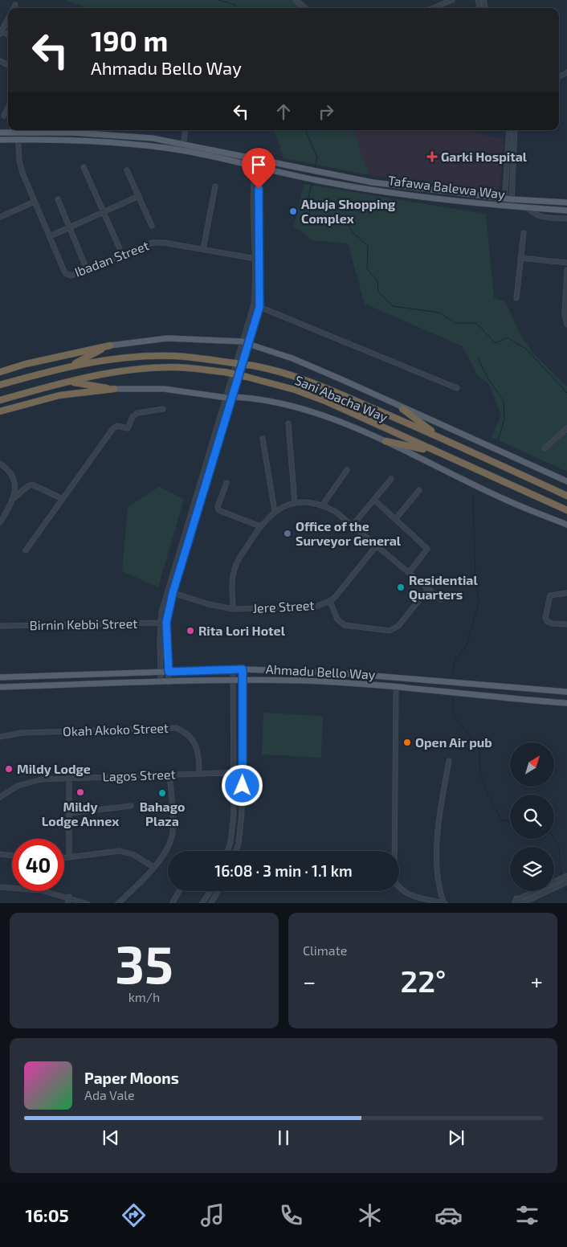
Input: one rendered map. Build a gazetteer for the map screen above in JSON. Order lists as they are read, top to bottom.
{
  "streets": {
    "highway": ["Sani Abacha Way"],
    "main road": ["Tafawa Balewa Way", "Ahmadu Bello Way"],
    "street": [
      "Ibadan Street",
      "Jere Street",
      "Birnin Kebbi Street",
      "Okah Akoko Street",
      "Lagos Street"
    ]
  },
  "crossings": [
    ["Tafawa Balewa Way", "Ibadan Street"],
    ["Okah Akoko Street", "Lagos Street"]
  ],
  "places": {
    "health": ["Garki Hospital"],
    "other": [
      "Abuja Shopping Complex",
      "Office of the Surveyor General",
      "Residential Quarters",
      "Rita Lori Hotel",
      "Open Air pub",
      "Mildy Lodge",
      "Mildy Lodge Annex",
      "Bahago Plaza"
    ]
  },
  "north": "top right",
  "page": {
    "turn": ["190 m", "Ahmadu Bello Way"],
    "limit": "40",
    "trip": "16:08 · 3 min · 1.1 km",
    "tile": [
      ["35", "km/h"],
      "Climate"
    ],
    "heat": ["−", "22°", "+"],
    "song": ["Paper Moons", "Ada Vale"],
    "tabs": "16:05"
  }
}
